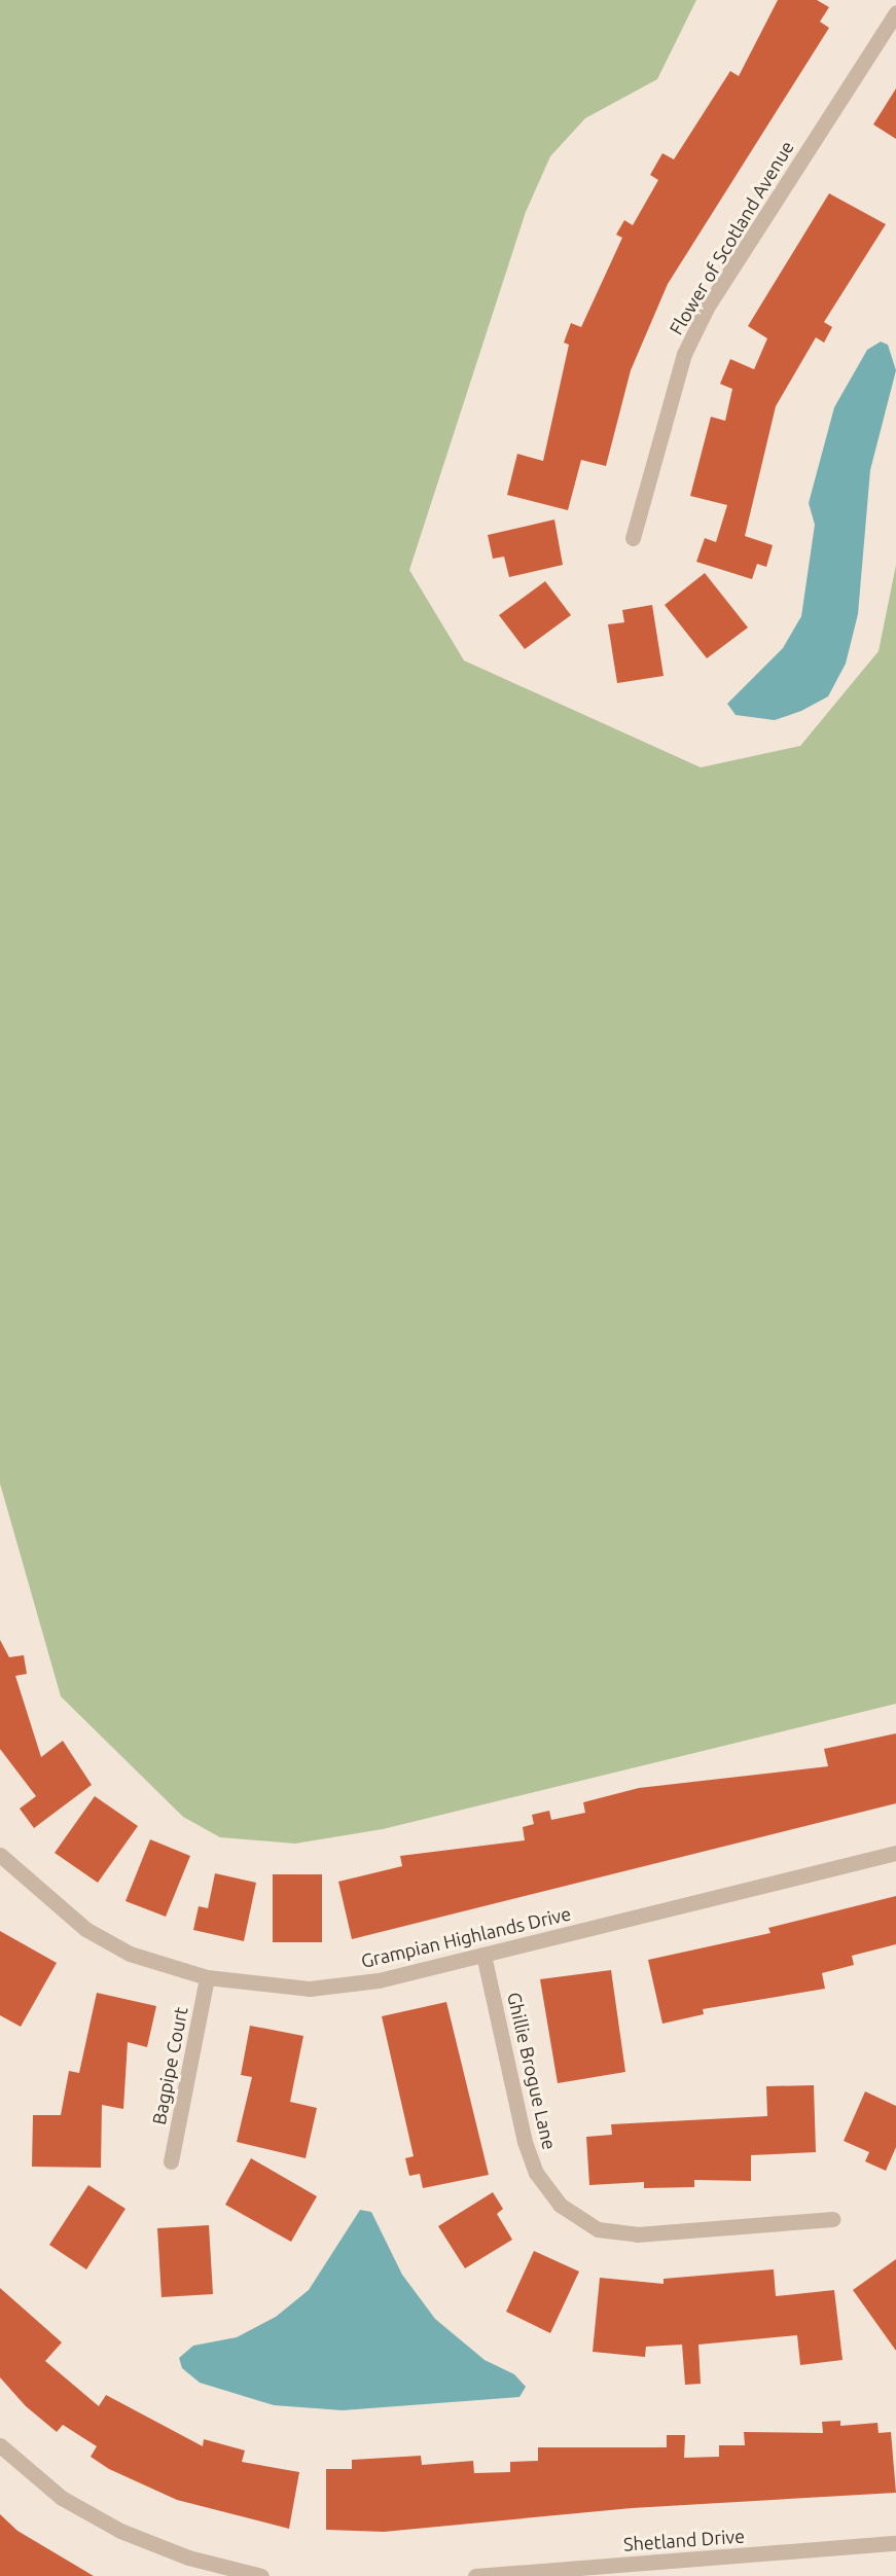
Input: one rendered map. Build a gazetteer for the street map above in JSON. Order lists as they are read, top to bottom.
{
  "streets": {
    "street": [
      "Flower of Scotland Avenue",
      "Grampian Highlands Drive",
      "Bagpipe Court",
      "Ghillie Brogue Lane",
      "Shetland Drive"
    ]
  },
  "crossings": [
    ["Grampian Highlands Drive", "Bagpipe Court"],
    ["Grampian Highlands Drive", "Ghillie Brogue Lane"]
  ]
}
